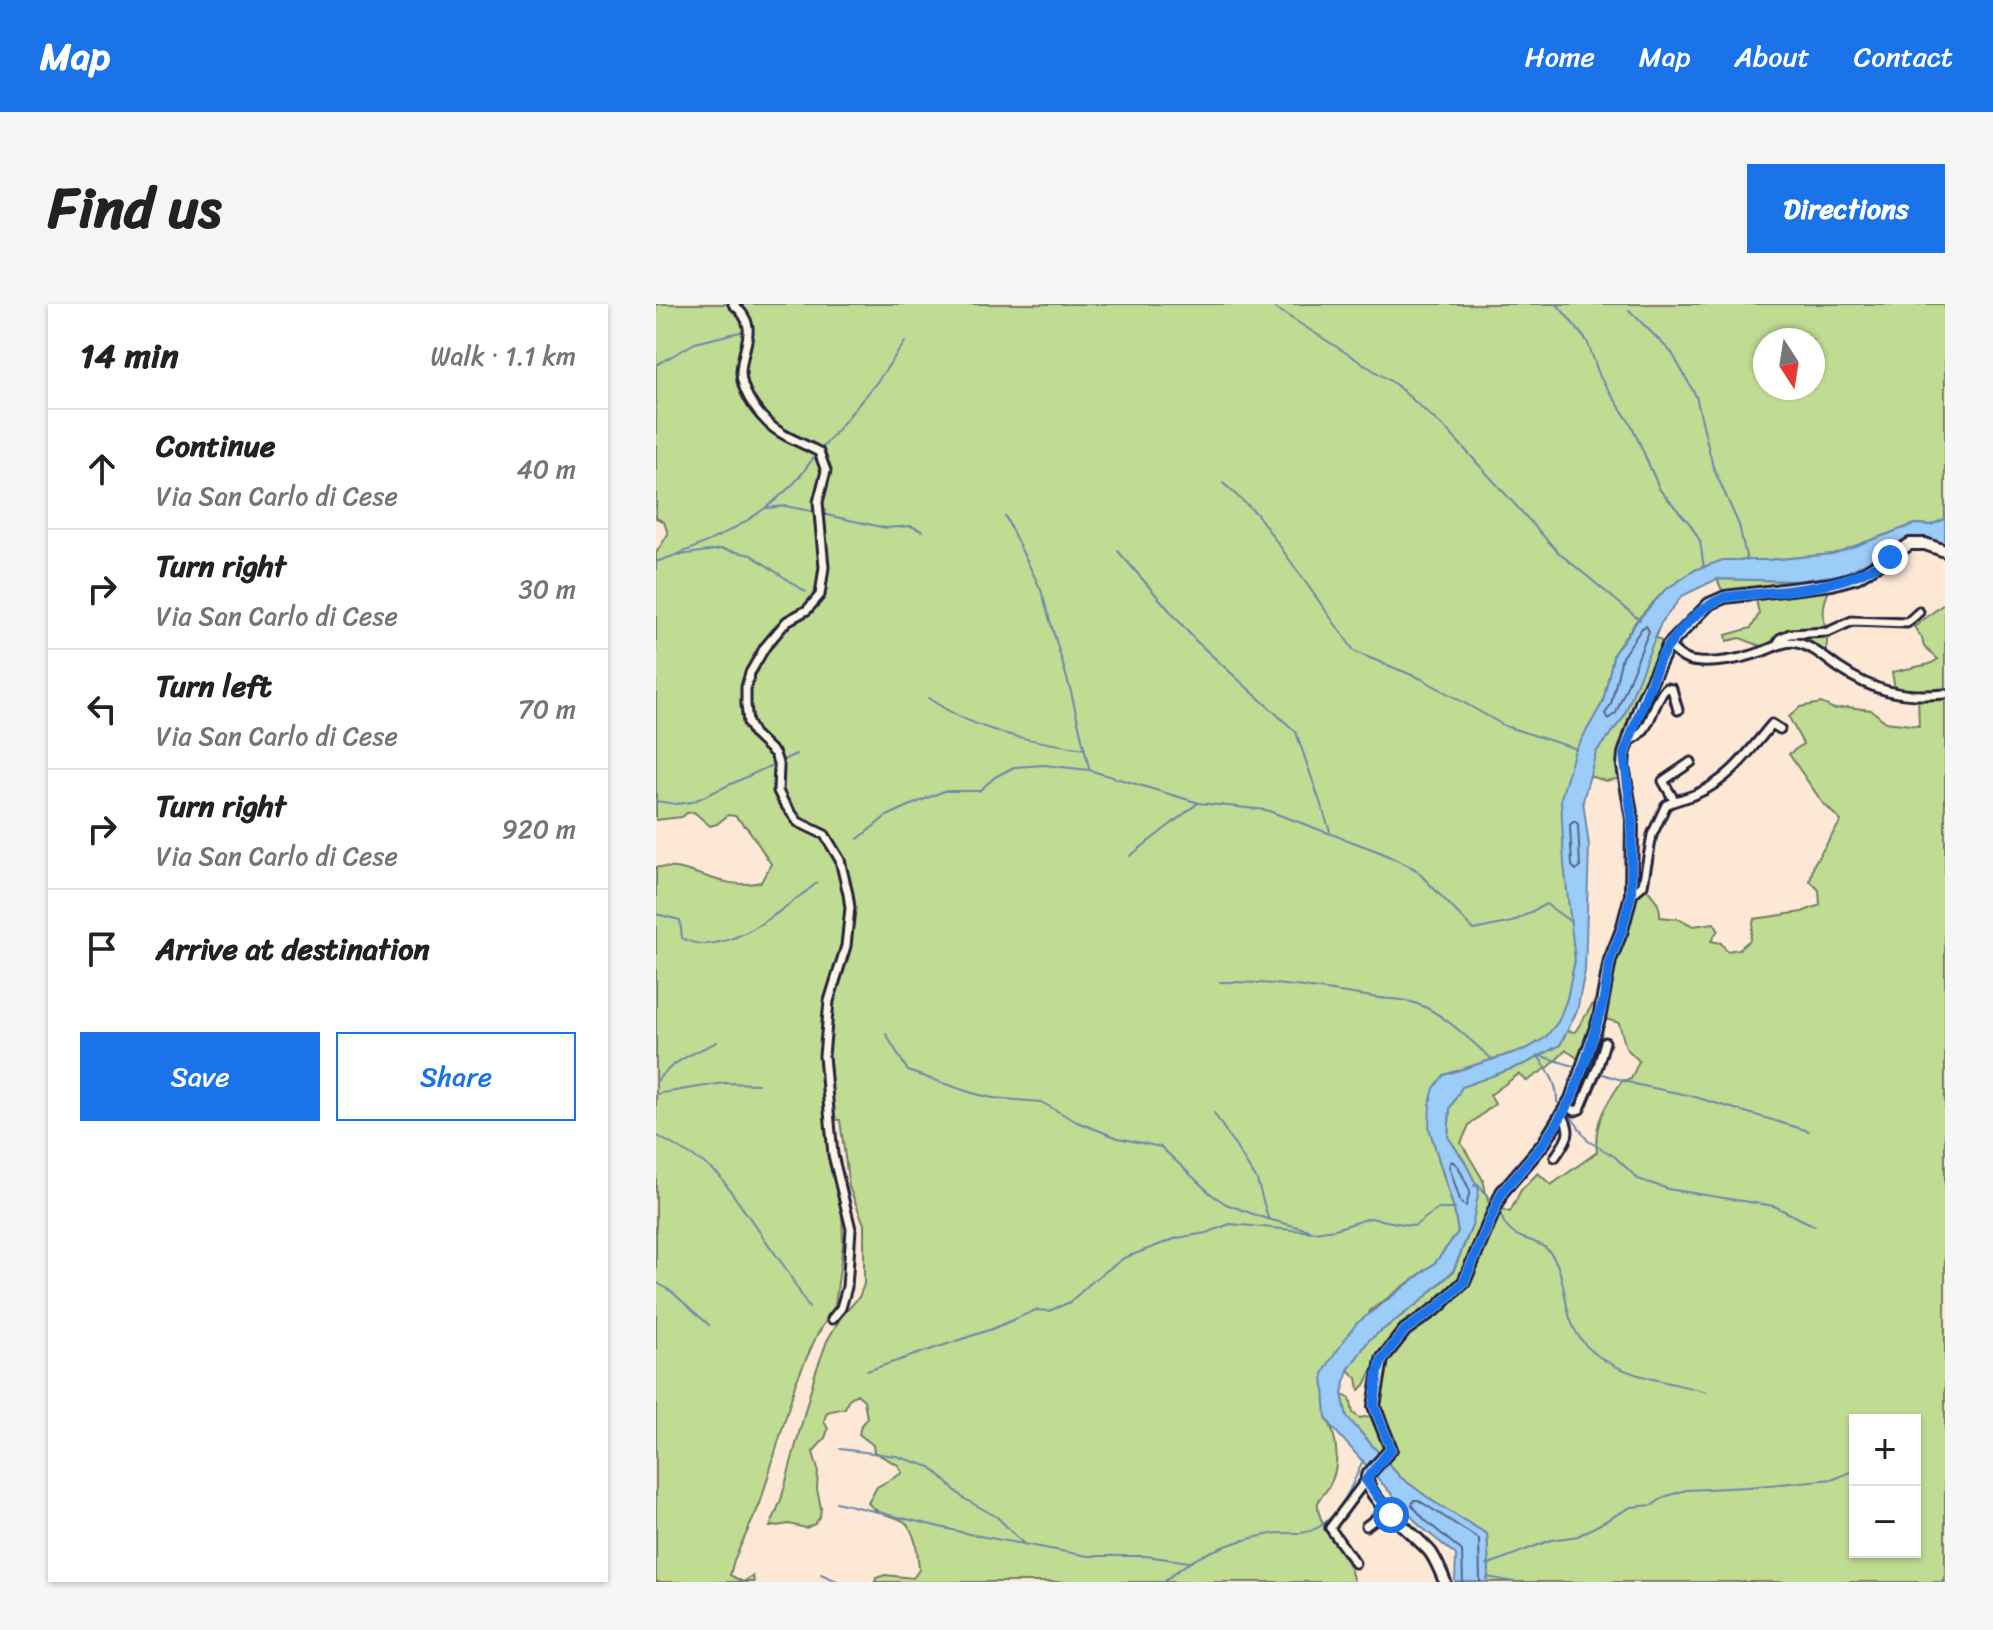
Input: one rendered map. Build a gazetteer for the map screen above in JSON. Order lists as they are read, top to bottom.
{
  "north": "bottom",
  "page": {
    "header": "Map",
    "nav": [
      "Home",
      "Map",
      "About",
      "Contact"
    ],
    "title": "Find us",
    "buttons": [
      "Directions",
      ["Save", "Share"]
    ],
    "heading": ["14 min", "Walk · 1.1 km"],
    "list": [
      ["Continue", "Via San Carlo di Cese", "40 m"],
      ["Turn right", "Via San Carlo di Cese", "30 m"],
      ["Turn left", "Via San Carlo di Cese", "70 m"],
      ["Turn right", "Via San Carlo di Cese", "920 m"],
      "Arrive at destination"
    ],
    "map_buttons": ["+", "−"]
  }
}
